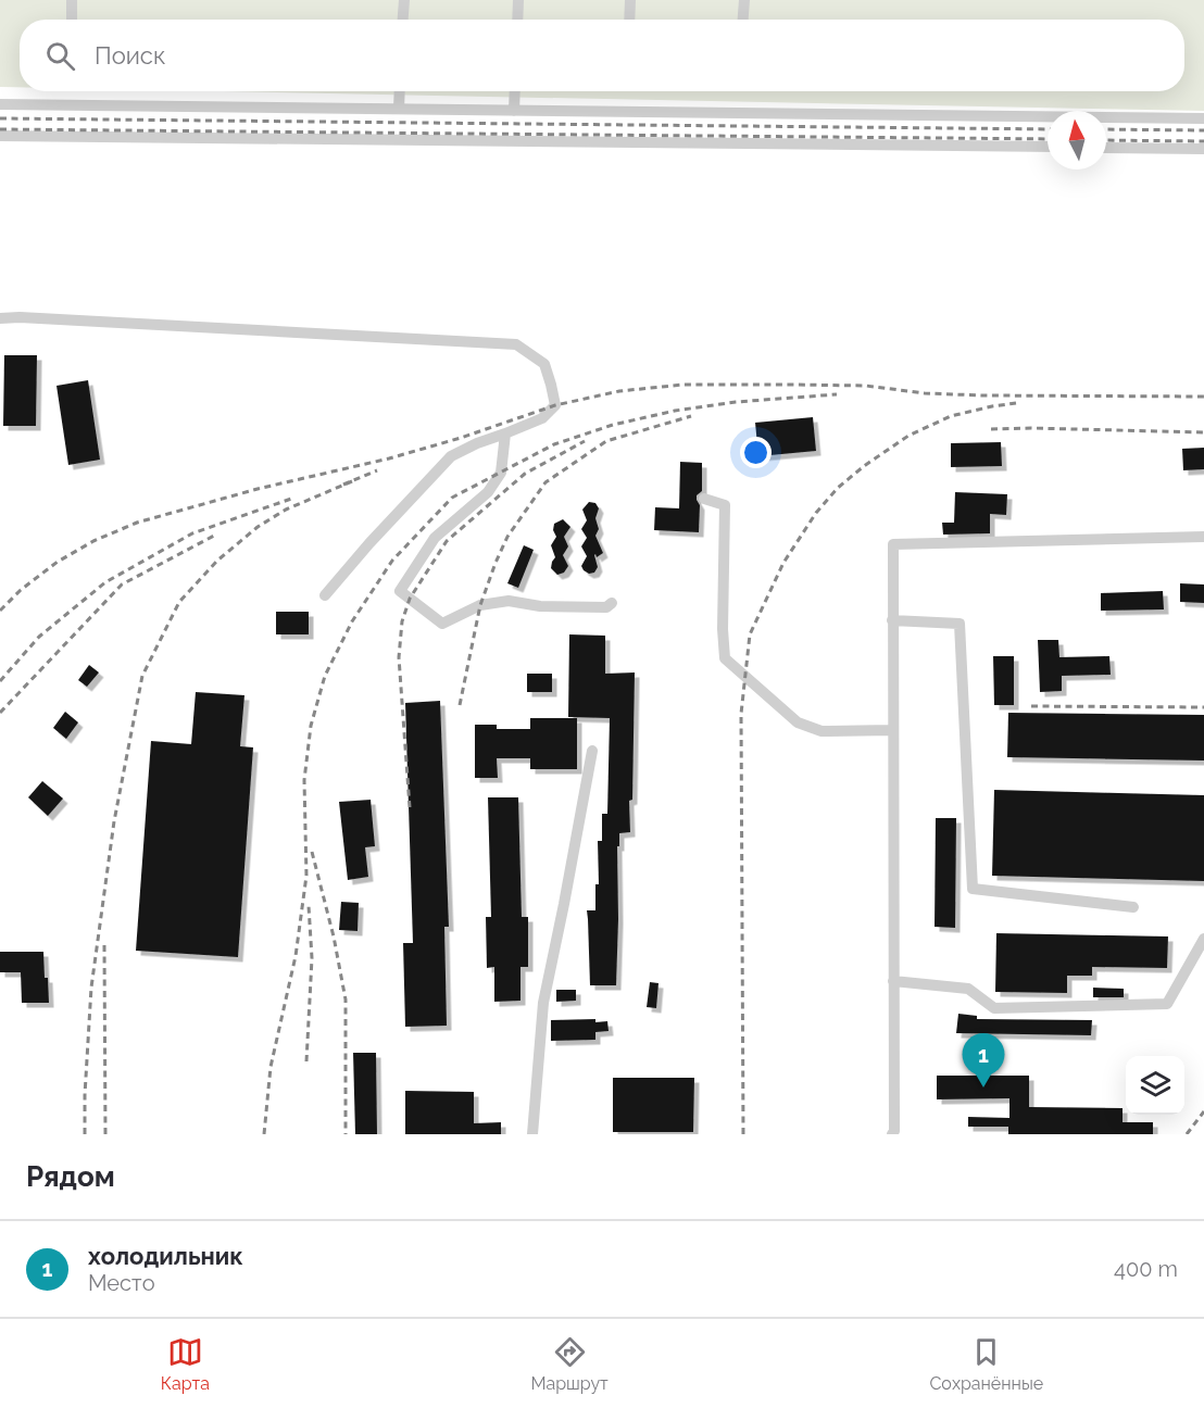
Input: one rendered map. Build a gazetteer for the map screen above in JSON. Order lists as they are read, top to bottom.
{
  "north": "top",
  "page": {
    "search": "Поиск",
    "pins": "1",
    "heading": "Рядом",
    "list": [
      {
        "mark": "1",
        "name": "холодильник",
        "note": "Место",
        "value": "400 m"
      }
    ],
    "nav": ["Карта", "Маршрут", "Сохранённые"]
  }
}
